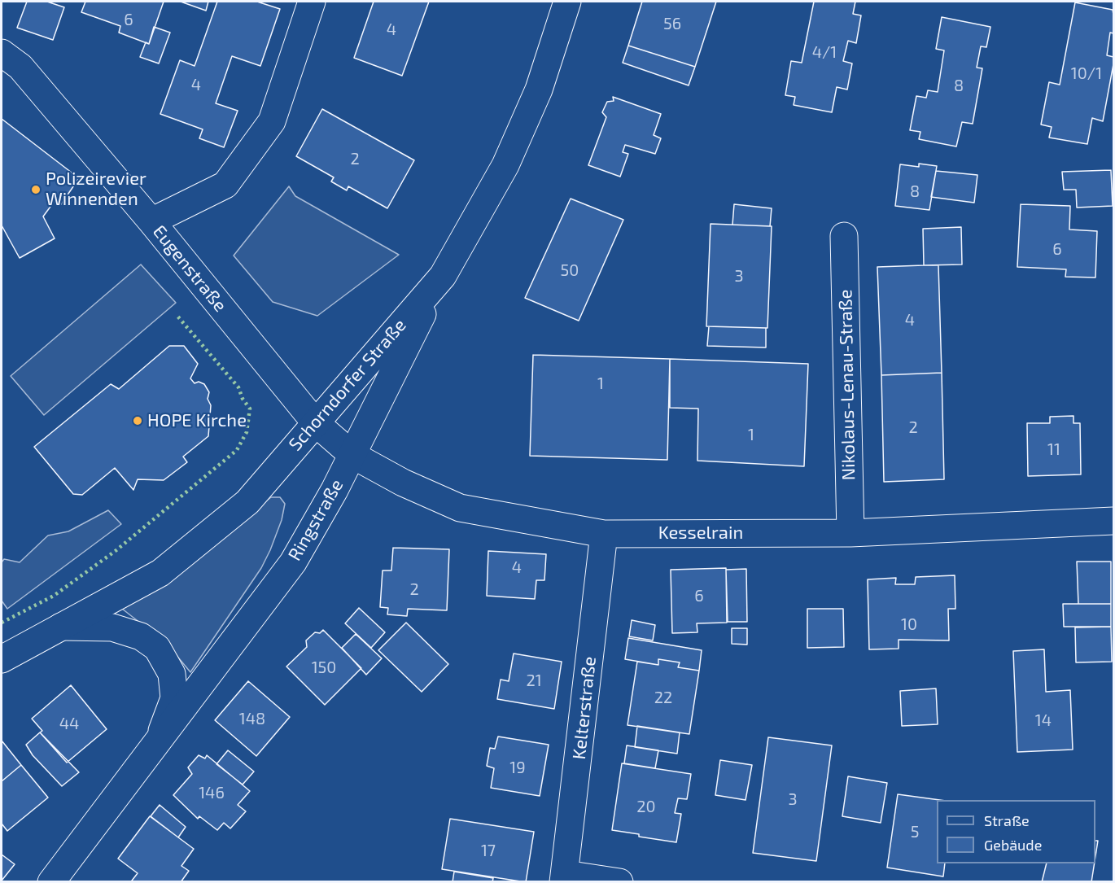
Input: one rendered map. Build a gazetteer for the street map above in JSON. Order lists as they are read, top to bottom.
{
  "streets": {
    "street": [
      "Eugenstraße",
      "Schorndorfer Straße",
      "Nikolaus-Lenau-Straße",
      "Ringstraße",
      "Kesselrain",
      "Kelterstraße"
    ]
  },
  "crossings": [
    ["Eugenstraße", "Schorndorfer Straße"],
    ["Eugenstraße", "Kesselrain"],
    ["Schorndorfer Straße", "Ringstraße"],
    ["Schorndorfer Straße", "Kesselrain"],
    ["Nikolaus-Lenau-Straße", "Kesselrain"],
    ["Ringstraße", "Kesselrain"],
    ["Kesselrain", "Kelterstraße"]
  ],
  "places": ["Polizeirevier Winnenden", "HOPE Kirche"],
  "house_numbers": [
    "6",
    "56",
    "4",
    "4/1",
    "10/1",
    "4",
    "8",
    "2",
    "8",
    "6",
    "50",
    "3",
    "4",
    "1",
    "2",
    "1",
    "11",
    "4",
    "2",
    "6",
    "10",
    "150",
    "21",
    "22",
    "148",
    "14",
    "44",
    "19",
    "146",
    "3",
    "20",
    "5",
    "17"
  ],
  "legend": ["Straße", "Gebäude"]
}
